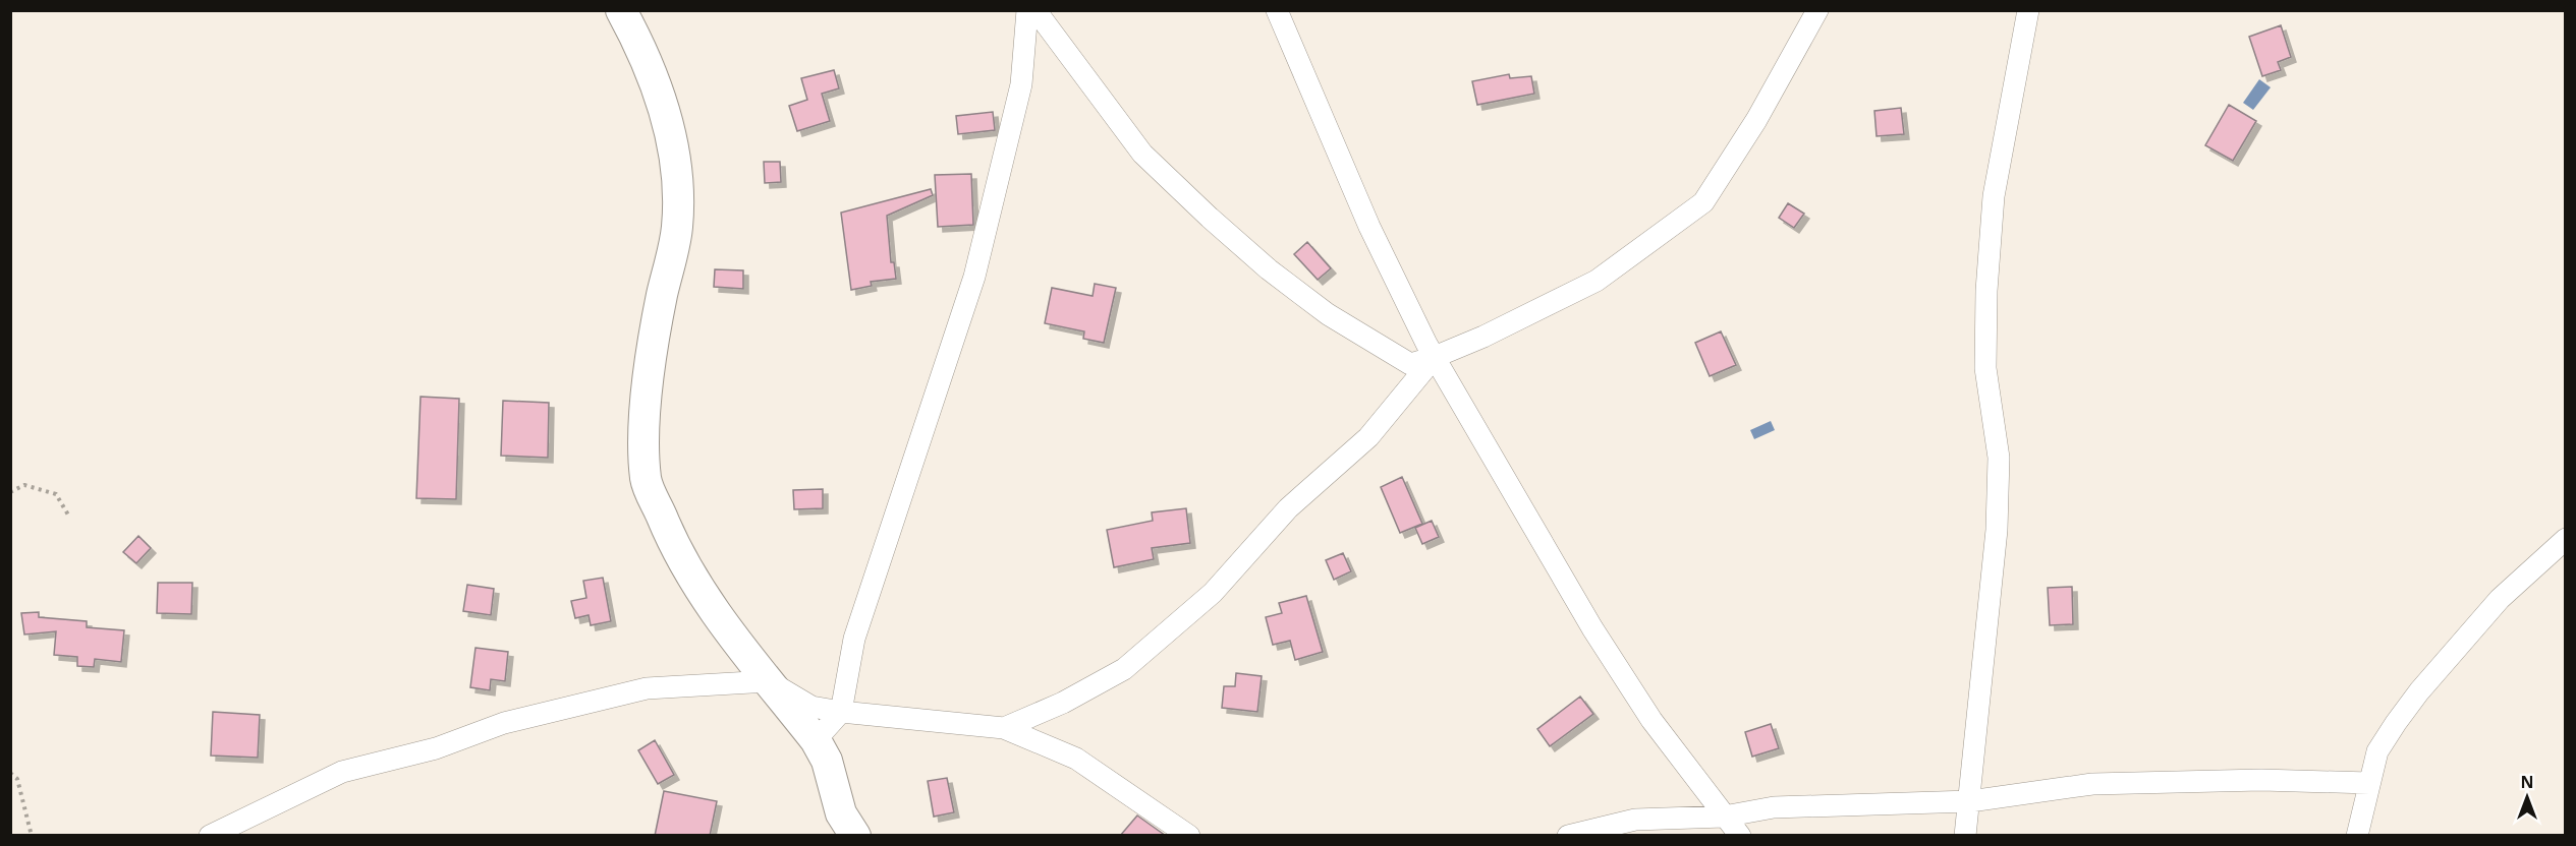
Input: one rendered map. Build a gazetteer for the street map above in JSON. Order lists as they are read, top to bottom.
{
  "north": "top"
}
